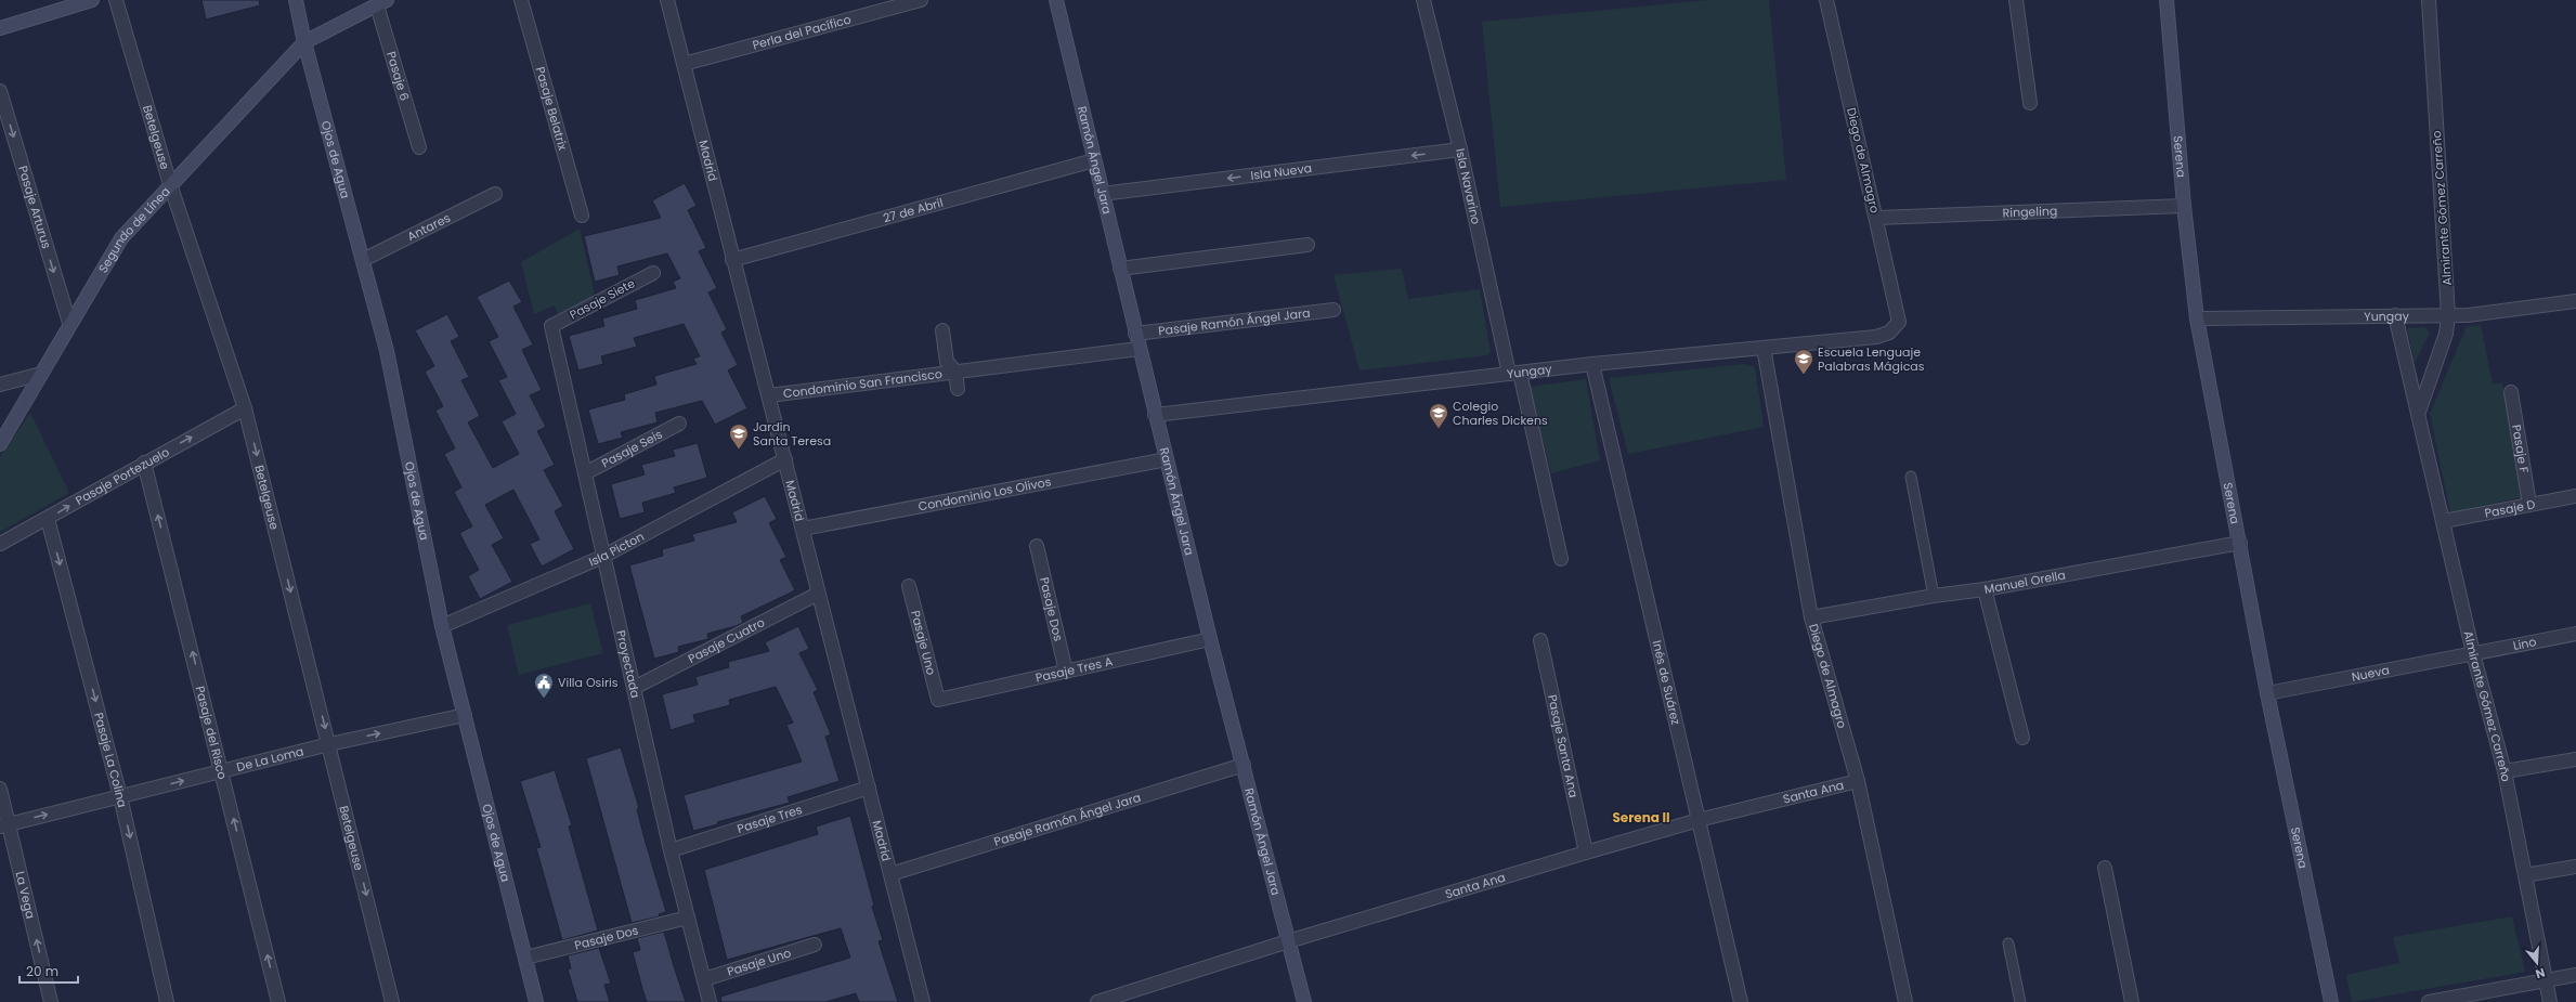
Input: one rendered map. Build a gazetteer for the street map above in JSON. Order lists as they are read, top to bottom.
{
  "streets": {
    "street": [
      "Perla del Pacífico",
      "Pasaje 6",
      "Pasaje Belatrix",
      "Betelgeuse",
      "Serena",
      "Ojos de Agua",
      "Ramón Ángel Jara",
      "Diego de Almagro",
      "Madrid",
      "Isla Nueva",
      "Isla Navarino",
      "Pasaje Arturus",
      "Almirante Gómez Carreño",
      "27 de Abril",
      "Ringeling",
      "Antares",
      "Segundo de Línea",
      "Pasaje Siete",
      "Yungay",
      "Pasaje Ramón Ángel Jara",
      "Condominio San Francisco",
      "Pasaje Seis",
      "Pasaje F",
      "Pasaje Portezuelo",
      "Condominio Los Olivos",
      "Pasaje D",
      "Isla Picton",
      "Manuel Orella",
      "Pasaje Dos",
      "Pasaje Cuatro",
      "Pasaje Uno",
      "Lino",
      "Proyectada",
      "Pasaje Tres A",
      "Nueva",
      "Inés de Suárez",
      "Pasaje del Risco",
      "Pasaje Santa Ana",
      "Pasaje La Colina",
      "De La Loma",
      "Santa Ana",
      "Pasaje Tres",
      "La Vega"
    ]
  },
  "crossings": [
    ["Perla del Pacífico", "Madrid"],
    ["Betelgeuse", "Segundo de Línea"],
    ["Betelgeuse", "Pasaje Portezuelo"],
    ["Betelgeuse", "De La Loma"],
    ["Serena", "Ringeling"],
    ["Serena", "Yungay"],
    ["Serena", "Manuel Orella"],
    ["Serena", "Nueva"],
    ["Ojos de Agua", "Antares"],
    ["Ojos de Agua", "Segundo de Línea"],
    ["Ojos de Agua", "Isla Picton"],
    ["Ojos de Agua", "Pasaje Dos"],
    ["Ojos de Agua", "De La Loma"],
    ["Ramón Ángel Jara", "Isla Nueva"],
    ["Ramón Ángel Jara", "27 de Abril"],
    ["Ramón Ángel Jara", "Yungay"],
    ["Ramón Ángel Jara", "Pasaje Ramón Ángel Jara"],
    ["Ramón Ángel Jara", "Condominio San Francisco"],
    ["Ramón Ángel Jara", "Condominio Los Olivos"],
    ["Ramón Ángel Jara", "Pasaje Tres A"],
    ["Ramón Ángel Jara", "Santa Ana"],
    ["Diego de Almagro", "Ringeling"],
    ["Diego de Almagro", "Yungay"],
    ["Diego de Almagro", "Manuel Orella"],
    ["Diego de Almagro", "Santa Ana"],
    ["Madrid", "27 de Abril"],
    ["Madrid", "Pasaje Ramón Ángel Jara"],
    ["Madrid", "Condominio San Francisco"],
    ["Madrid", "Condominio Los Olivos"],
    ["Madrid", "Isla Picton"],
    ["Madrid", "Pasaje Cuatro"],
    ["Madrid", "Pasaje Tres"],
    ["Isla Nueva", "Isla Navarino"],
    ["Isla Navarino", "Yungay"],
    ["Pasaje Arturus", "Segundo de Línea"],
    ["Almirante Gómez Carreño", "Yungay"],
    ["Almirante Gómez Carreño", "Pasaje D"],
    ["Almirante Gómez Carreño", "Lino"],
    ["Almirante Gómez Carreño", "Nueva"],
    ["Pasaje Siete", "Proyectada"],
    ["Yungay", "Inés de Suárez"],
    ["Pasaje Seis", "Proyectada"],
    ["Pasaje F", "Pasaje D"],
    ["Pasaje Portezuelo", "Pasaje del Risco"],
    ["Pasaje Portezuelo", "Pasaje La Colina"],
    ["Isla Picton", "Proyectada"],
    ["Pasaje Dos", "Proyectada"],
    ["Pasaje Dos", "Pasaje Tres A"],
    ["Pasaje Cuatro", "Proyectada"],
    ["Pasaje Uno", "Proyectada"],
    ["Pasaje Uno", "Pasaje Tres A"],
    ["Lino", "Nueva"],
    ["Proyectada", "Pasaje Tres"],
    ["Inés de Suárez", "Santa Ana"],
    ["Pasaje del Risco", "De La Loma"],
    ["Pasaje Santa Ana", "Santa Ana"],
    ["Pasaje La Colina", "De La Loma"],
    ["De La Loma", "La Vega"]
  ],
  "one_way": [
    "Betelgeuse",
    "Pasaje Arturus",
    "Pasaje Portezuelo",
    "Pasaje del Risco",
    "Pasaje La Colina",
    "De La Loma",
    "La Vega"
  ],
  "districts": ["Serena II"],
  "places": {
    "school or university": ["Escuela Lenguaje Palabras Mágicas", "Colegio Charles Dickens", "Jardín Santa Teresa"],
    "public building": ["Villa Osiris"]
  },
  "scale_bar": "20 m",
  "north": "bottom"
}
